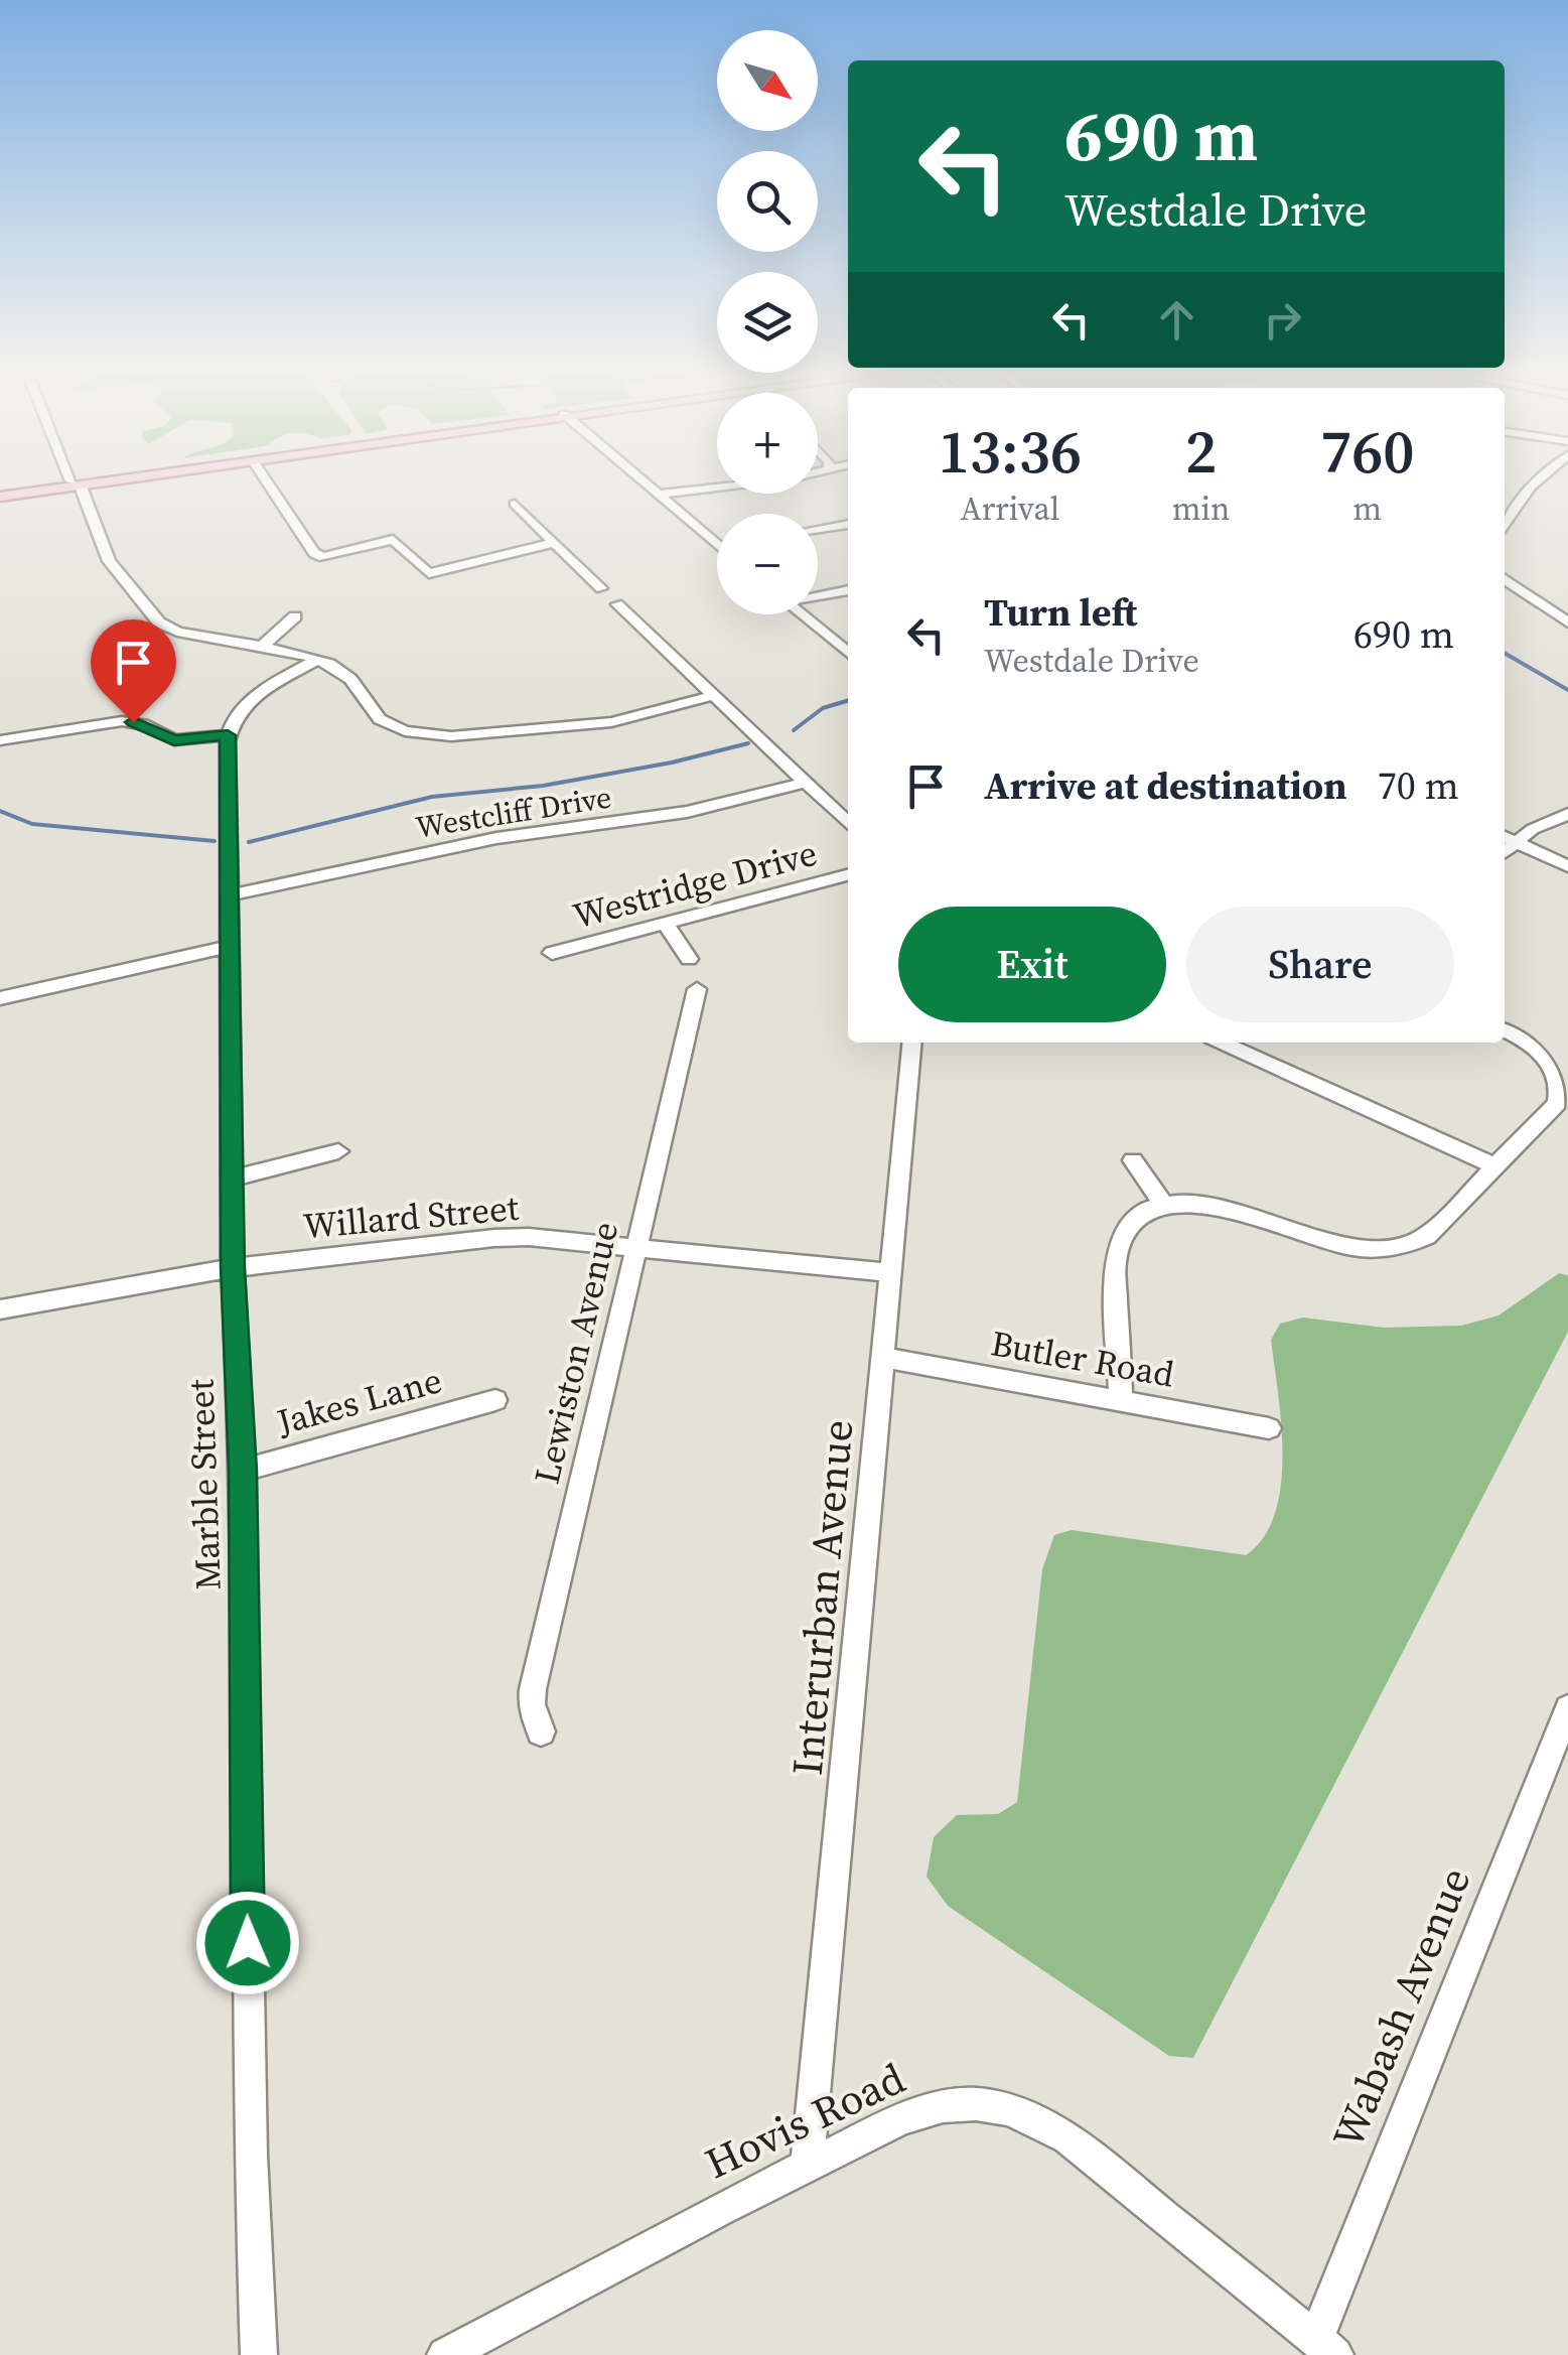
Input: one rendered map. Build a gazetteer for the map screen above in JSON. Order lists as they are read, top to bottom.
{
  "streets": {
    "street": [
      "Westcliff Drive",
      "Westridge Drive",
      "Willard Street",
      "Lewiston Avenue",
      "Butler Road",
      "Jakes Lane",
      "Marble Street",
      "Interurban Avenue",
      "Wabash Avenue",
      "Hovis Road"
    ]
  },
  "crossings": [
    ["Westcliff Drive", "Marble Street"],
    ["Willard Street", "Lewiston Avenue"],
    ["Willard Street", "Marble Street"],
    ["Willard Street", "Interurban Avenue"],
    ["Butler Road", "Interurban Avenue"],
    ["Jakes Lane", "Marble Street"],
    ["Interurban Avenue", "Hovis Road"],
    ["Wabash Avenue", "Hovis Road"]
  ],
  "north": "bottom right",
  "page": {
    "map_buttons": ["+", "−"],
    "turn": ["690 m", "Westdale Drive"],
    "eta": [
      "13:36",
      "Arrival",
      "2",
      "min",
      "760",
      "m"
    ],
    "list": [
      {
        "name": "Turn left",
        "note": "Westdale Drive",
        "value": "690 m"
      },
      {
        "name": "Arrive at destination",
        "value": "70 m"
      }
    ],
    "buttons": ["Exit", "Share"]
  }
}
